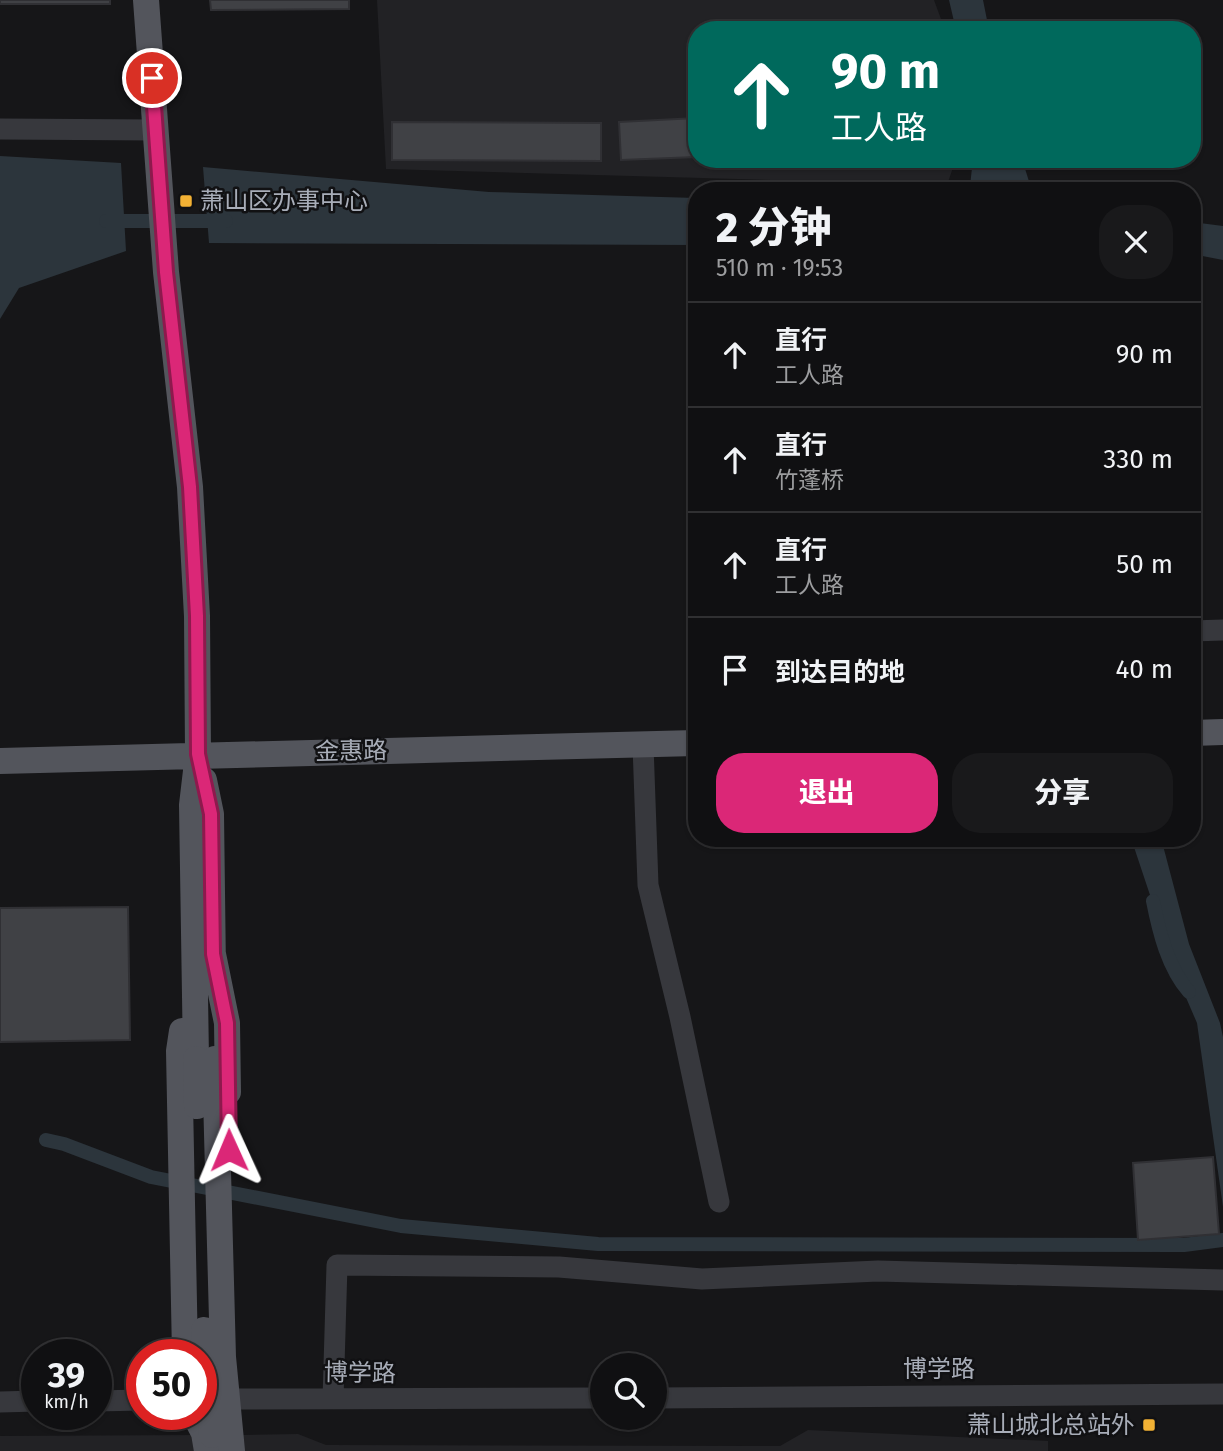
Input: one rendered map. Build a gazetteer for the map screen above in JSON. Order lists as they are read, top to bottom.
{
  "streets": {
    "main road": ["金惠路"],
    "street": ["博学路"]
  },
  "places": {
    "transit": ["萧山区办事中心", "萧山城北总站外"]
  },
  "page": {
    "turn": ["90 m", "工人路"],
    "heading": ["2 分钟", "510 m · 19:53"],
    "list": [
      {
        "name": "直行",
        "note": "工人路",
        "value": "90 m"
      },
      {
        "name": "直行",
        "note": "竹蓬桥",
        "value": "330 m"
      },
      {
        "name": "直行",
        "note": "工人路",
        "value": "50 m"
      },
      {
        "name": "到达目的地",
        "value": "40 m"
      }
    ],
    "buttons": ["退出", "分享"],
    "speed": "39 km/h",
    "limit": "50"
  }
}
